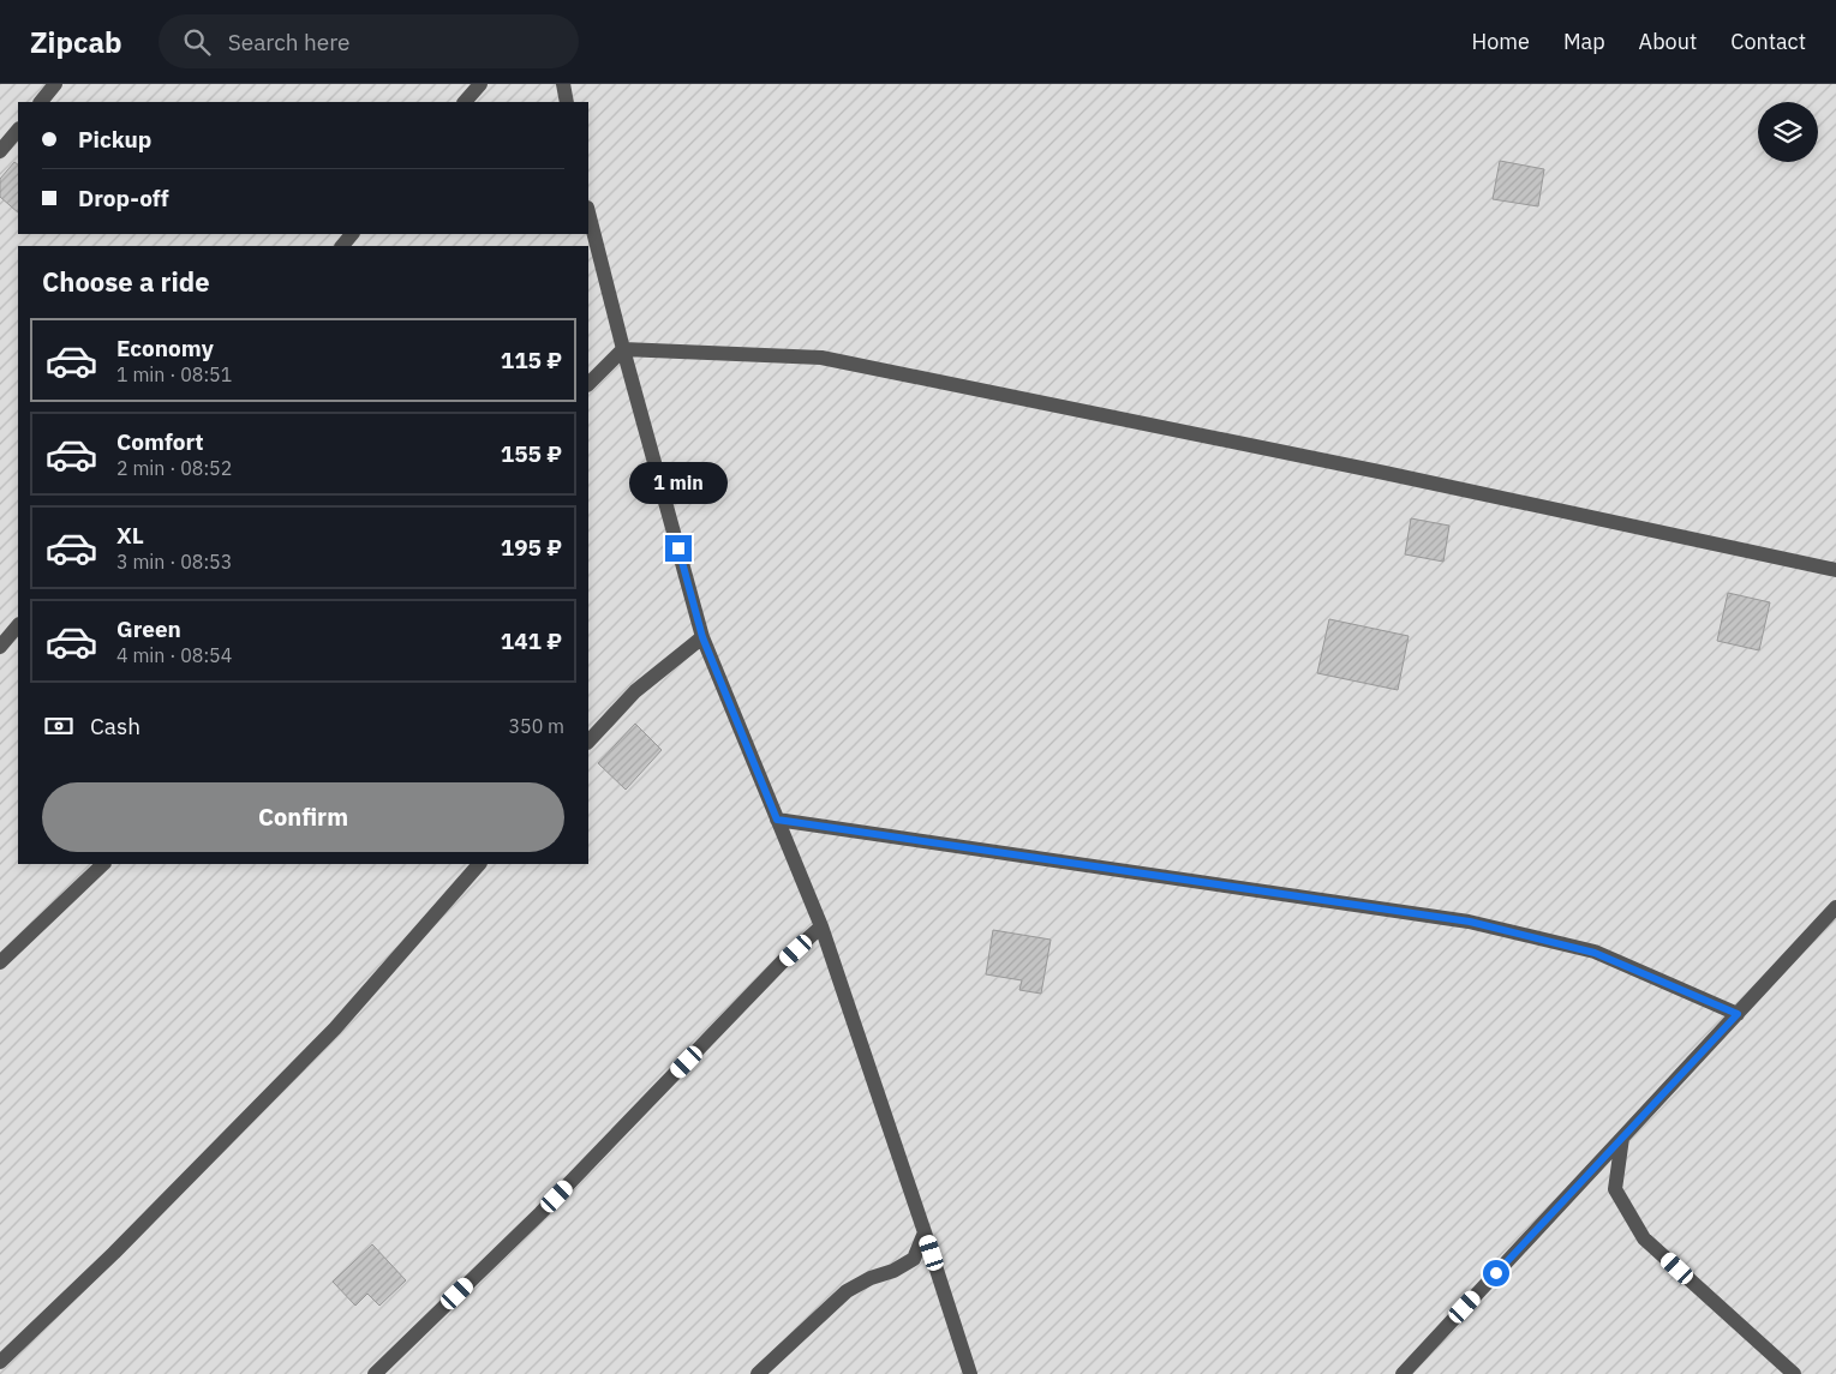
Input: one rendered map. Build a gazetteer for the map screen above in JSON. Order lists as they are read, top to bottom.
{
  "page": {
    "header": "Zipcab",
    "search": "Search here",
    "nav": [
      "Home",
      "Map",
      "About",
      "Contact"
    ],
    "banner": ["Pickup", "Drop-off"],
    "heading": "Choose a ride",
    "list": [
      {
        "name": "Economy",
        "note": "1 min · 08:51",
        "value": "115 ₽"
      },
      {
        "name": "Comfort",
        "note": "2 min · 08:52",
        "value": "155 ₽"
      },
      {
        "name": "XL",
        "note": "3 min · 08:53",
        "value": "195 ₽"
      },
      {
        "name": "Green",
        "note": "4 min · 08:54",
        "value": "141 ₽"
      }
    ],
    "bubble": "1 min",
    "pay": ["Cash", "350 m"],
    "buttons": "Confirm"
  }
}
